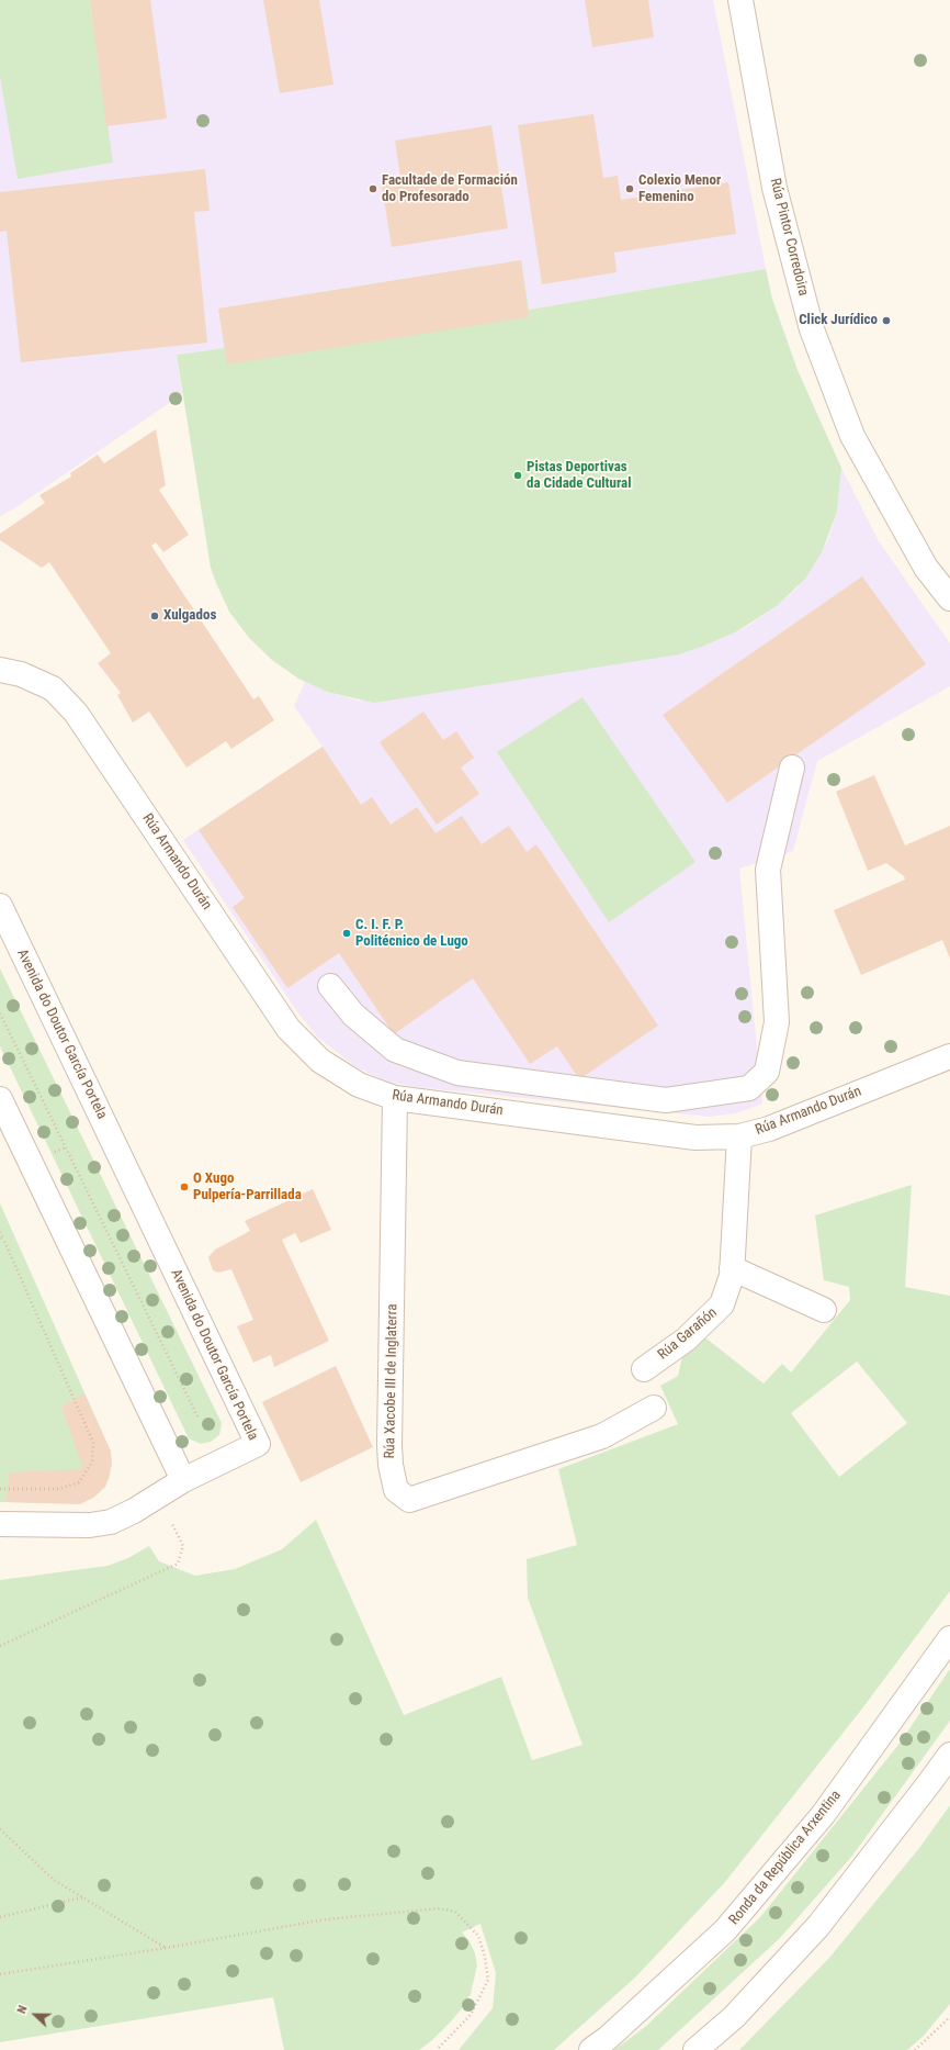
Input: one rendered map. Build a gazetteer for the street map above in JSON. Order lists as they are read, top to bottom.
{
  "streets": {
    "street": [
      "Rúa Pintor Corredoira",
      "Rúa Armando Durán",
      "Avenida do Doutor García Portela",
      "Rúa Garañón",
      "Rúa Xacobe III de Inglaterra",
      "Ronda da República Arxentina"
    ]
  },
  "crossings": [
    ["Rúa Armando Durán", "Rúa Garañón"],
    ["Rúa Armando Durán", "Rúa Xacobe III de Inglaterra"]
  ],
  "places": [
    "Facultade de Formación do Profesorado",
    "Colexio Menor Femenino",
    "Click Jurídico",
    "Pistas Deportivas da Cidade Cultural",
    "Xulgados",
    "C. I. F. P. Politécnico de Lugo",
    "O Xugo Pulpería-Parrillada"
  ],
  "north": "left"
}
